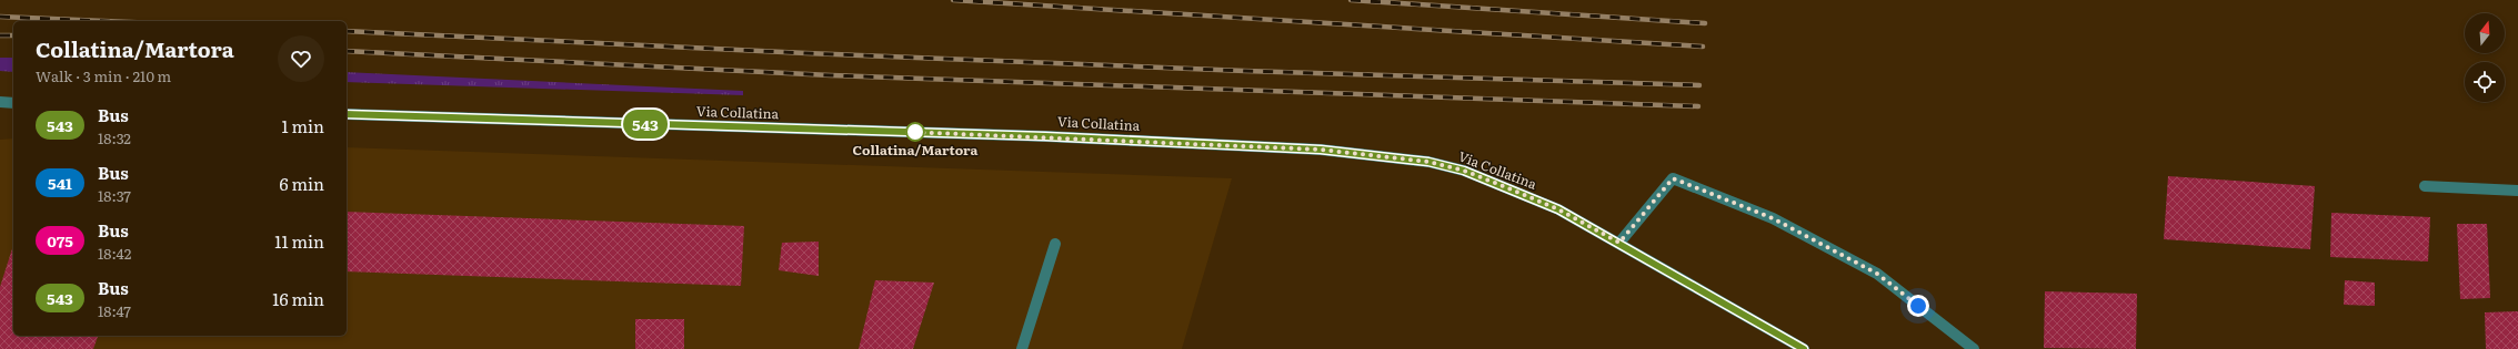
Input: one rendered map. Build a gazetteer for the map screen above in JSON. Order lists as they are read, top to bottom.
{
  "streets": {
    "street": ["Via Collatina"]
  },
  "places": ["Collatina/Martora"],
  "lines": ["bus line 543"],
  "north": "top",
  "page": {
    "on_map": "543",
    "heading": ["Collatina/Martora", "Walk · 3 min · 210 m"],
    "list": [
      {
        "mark": "543",
        "name": "Bus",
        "note": "18:32",
        "value": "1 min"
      },
      {
        "mark": "541",
        "name": "Bus",
        "note": "18:37",
        "value": "6 min"
      },
      {
        "mark": "075",
        "name": "Bus",
        "note": "18:42",
        "value": "11 min"
      },
      {
        "mark": "543",
        "name": "Bus",
        "note": "18:47",
        "value": "16 min"
      }
    ]
  }
}
